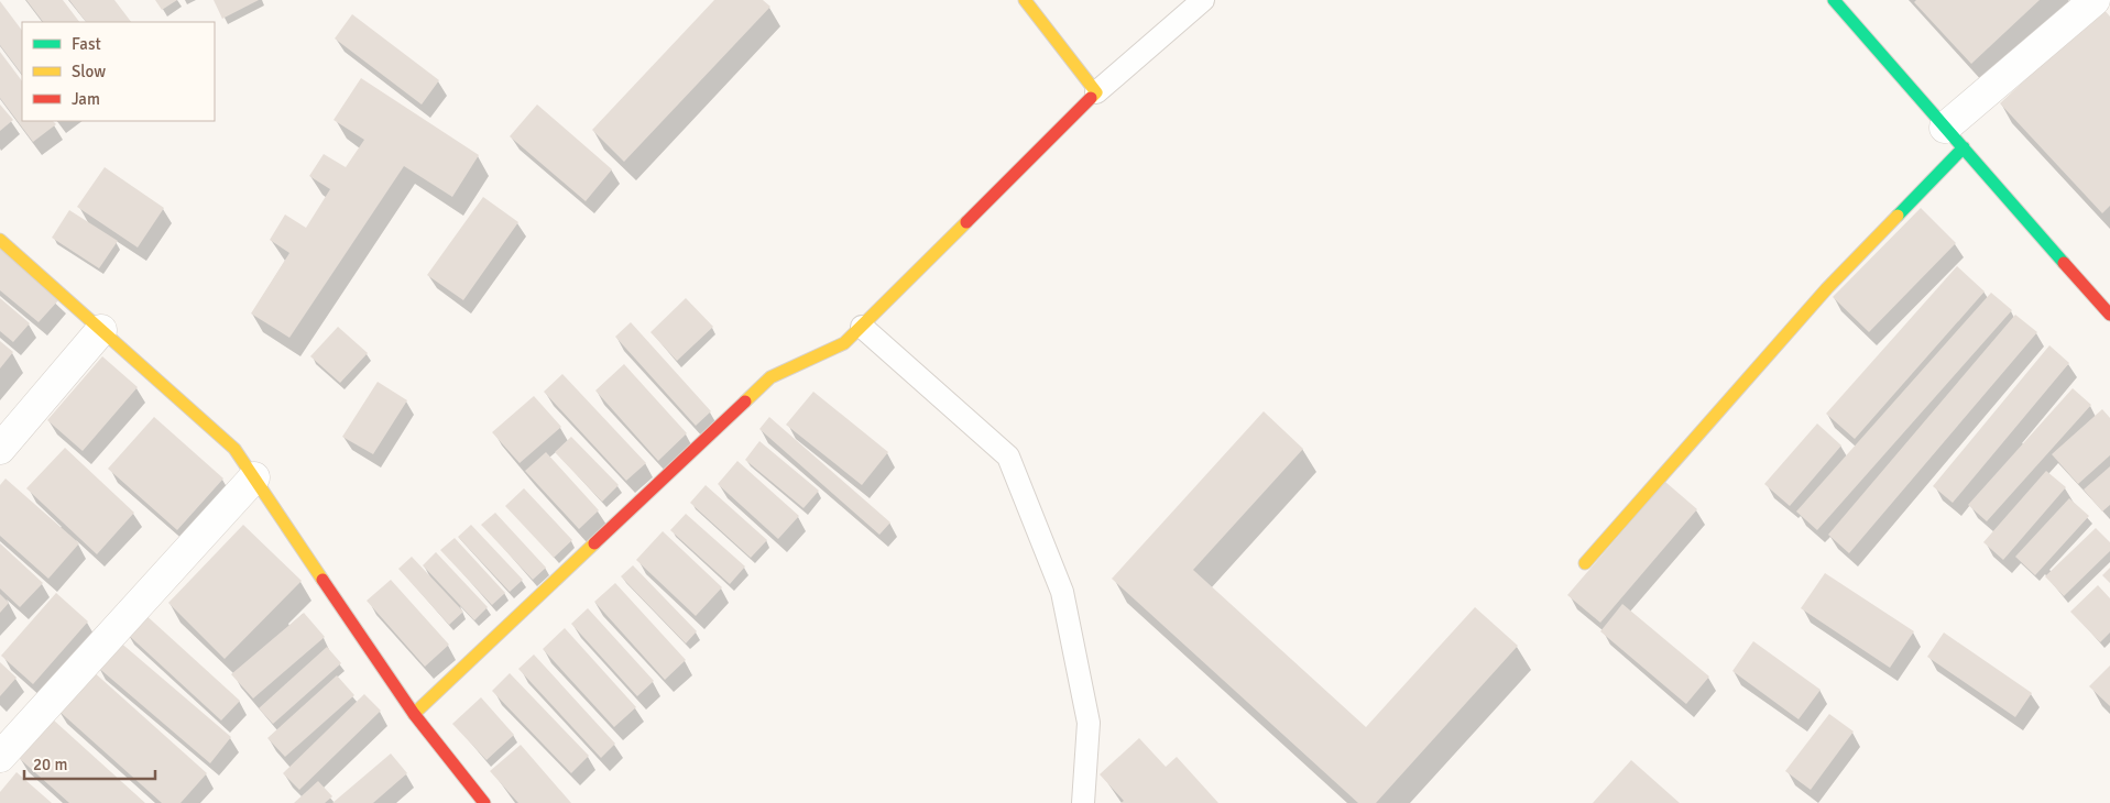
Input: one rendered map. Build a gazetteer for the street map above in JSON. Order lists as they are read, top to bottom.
{
  "legend": ["Fast", "Slow", "Jam"],
  "scale_bar": "20 m"
}
